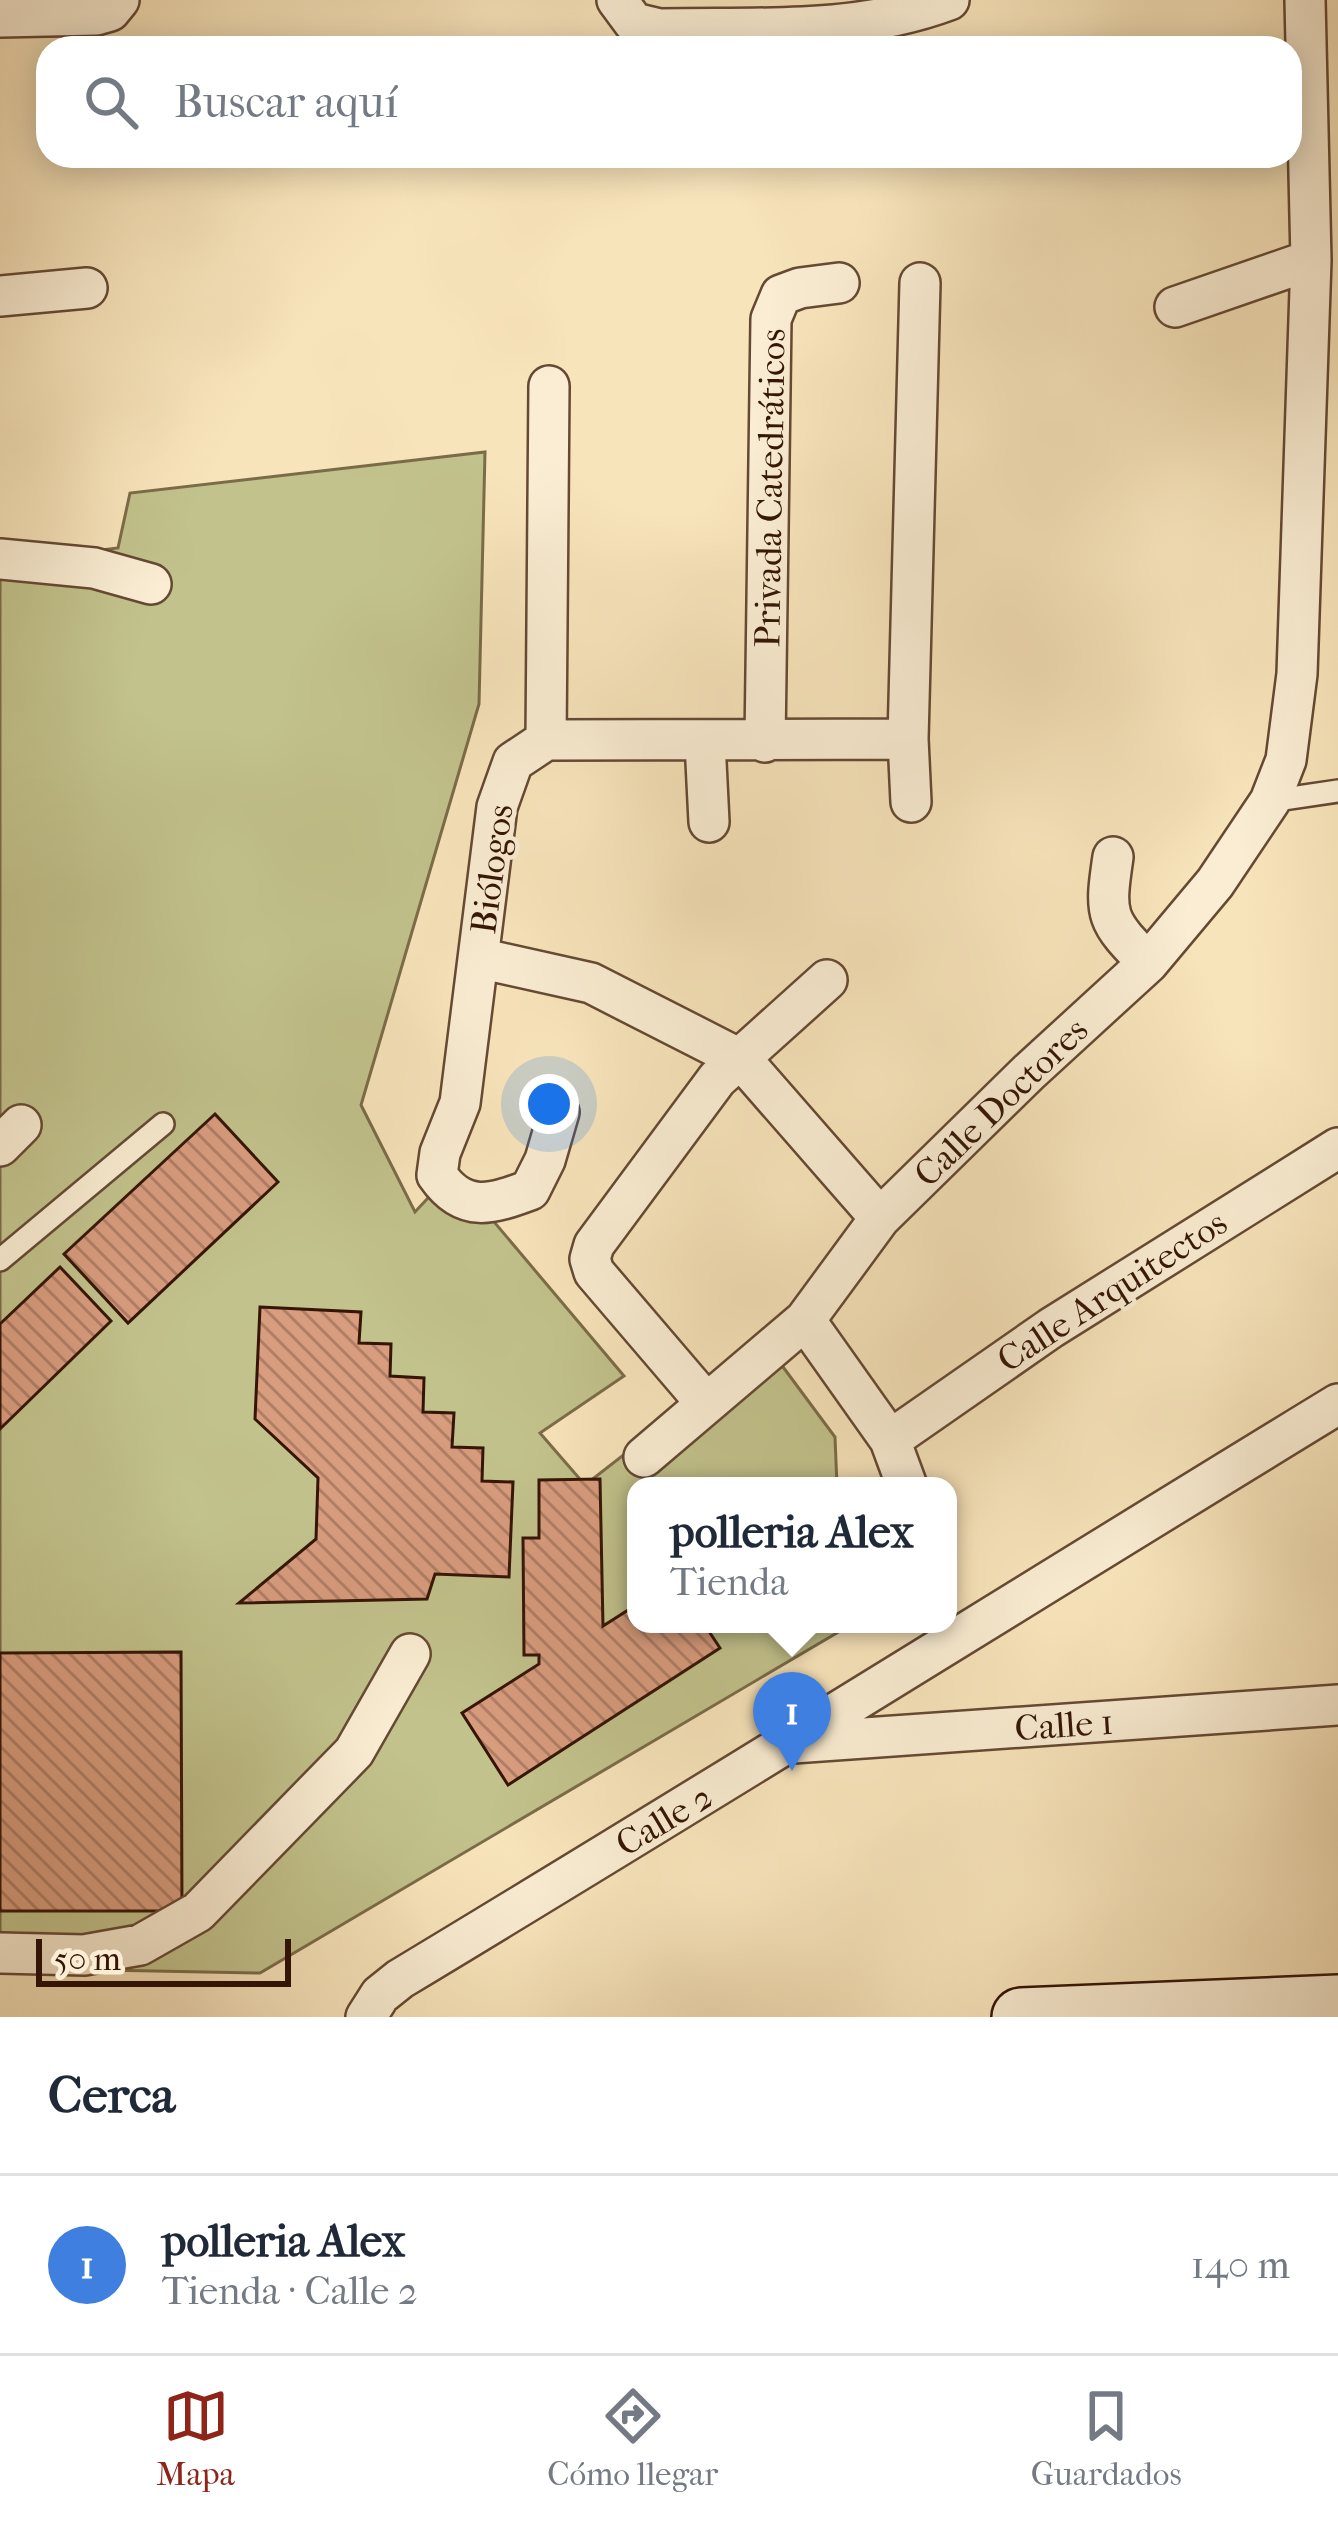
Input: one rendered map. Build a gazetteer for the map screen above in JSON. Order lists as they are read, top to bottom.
{
  "streets": {
    "street": [
      "Privada Catedráticos",
      "Biólogos",
      "Calle Doctores",
      "Calle Arquitectos",
      "Calle 1",
      "Calle 2"
    ]
  },
  "crossings": [
    ["Calle 1", "Calle 2"]
  ],
  "scale_bar": "50 m",
  "page": {
    "search": "Buscar aquí",
    "popup": ["polleria Alex", "Tienda"],
    "pins": "1",
    "scale": "50 m",
    "heading": "Cerca",
    "list": [
      {
        "mark": "1",
        "name": "polleria Alex",
        "note": "Tienda · Calle 2",
        "value": "140 m"
      }
    ],
    "nav": ["Mapa", "Cómo llegar", "Guardados"]
  }
}
